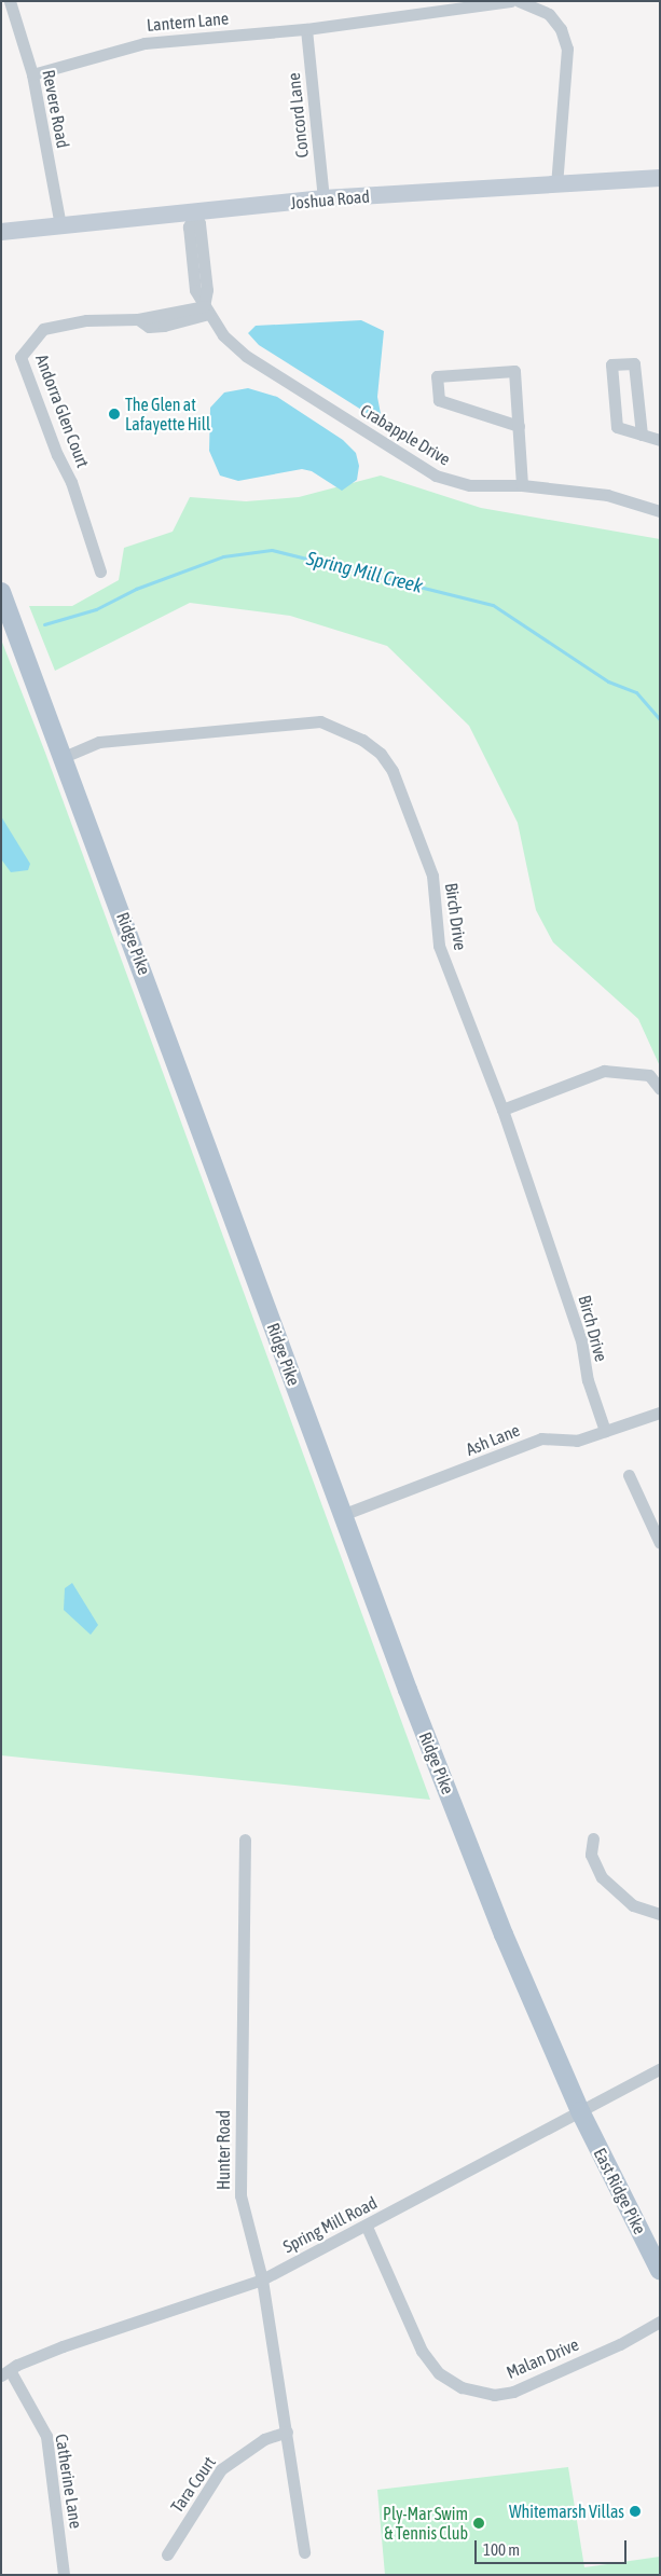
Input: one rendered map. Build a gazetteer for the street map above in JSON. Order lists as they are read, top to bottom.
{
  "streets": {
    "main road": ["Joshua Road", "Ridge Pike", "East Ridge Pike"],
    "street": [
      "Lantern Lane",
      "Revere Road",
      "Concord Lane",
      "Andorra Glen Court",
      "Crabapple Drive",
      "Birch Drive",
      "Ash Lane",
      "Hunter Road",
      "Spring Mill Road",
      "Malan Drive",
      "Catherine Lane",
      "Tara Court"
    ]
  },
  "crossings": [
    ["Lantern Lane", "Revere Road"],
    ["Lantern Lane", "Concord Lane"],
    ["Revere Road", "Joshua Road"],
    ["Concord Lane", "Joshua Road"],
    ["Joshua Road", "Crabapple Drive"],
    ["Andorra Glen Court", "Crabapple Drive"],
    ["Birch Drive", "Ridge Pike"],
    ["Birch Drive", "Ash Lane"],
    ["Ridge Pike", "Ash Lane"],
    ["Ridge Pike", "East Ridge Pike"],
    ["Ridge Pike", "Spring Mill Road"],
    ["Hunter Road", "Spring Mill Road"],
    ["Hunter Road", "Tara Court"],
    ["East Ridge Pike", "Spring Mill Road"],
    ["Spring Mill Road", "Malan Drive"],
    ["Spring Mill Road", "Catherine Lane"]
  ],
  "water": ["Spring Mill Creek"],
  "places": ["The Glen at Lafayette Hill", "Whitemarsh Villas", "Ply-Mar Swim & Tennis Club"],
  "scale_bar": "100 m"
}
